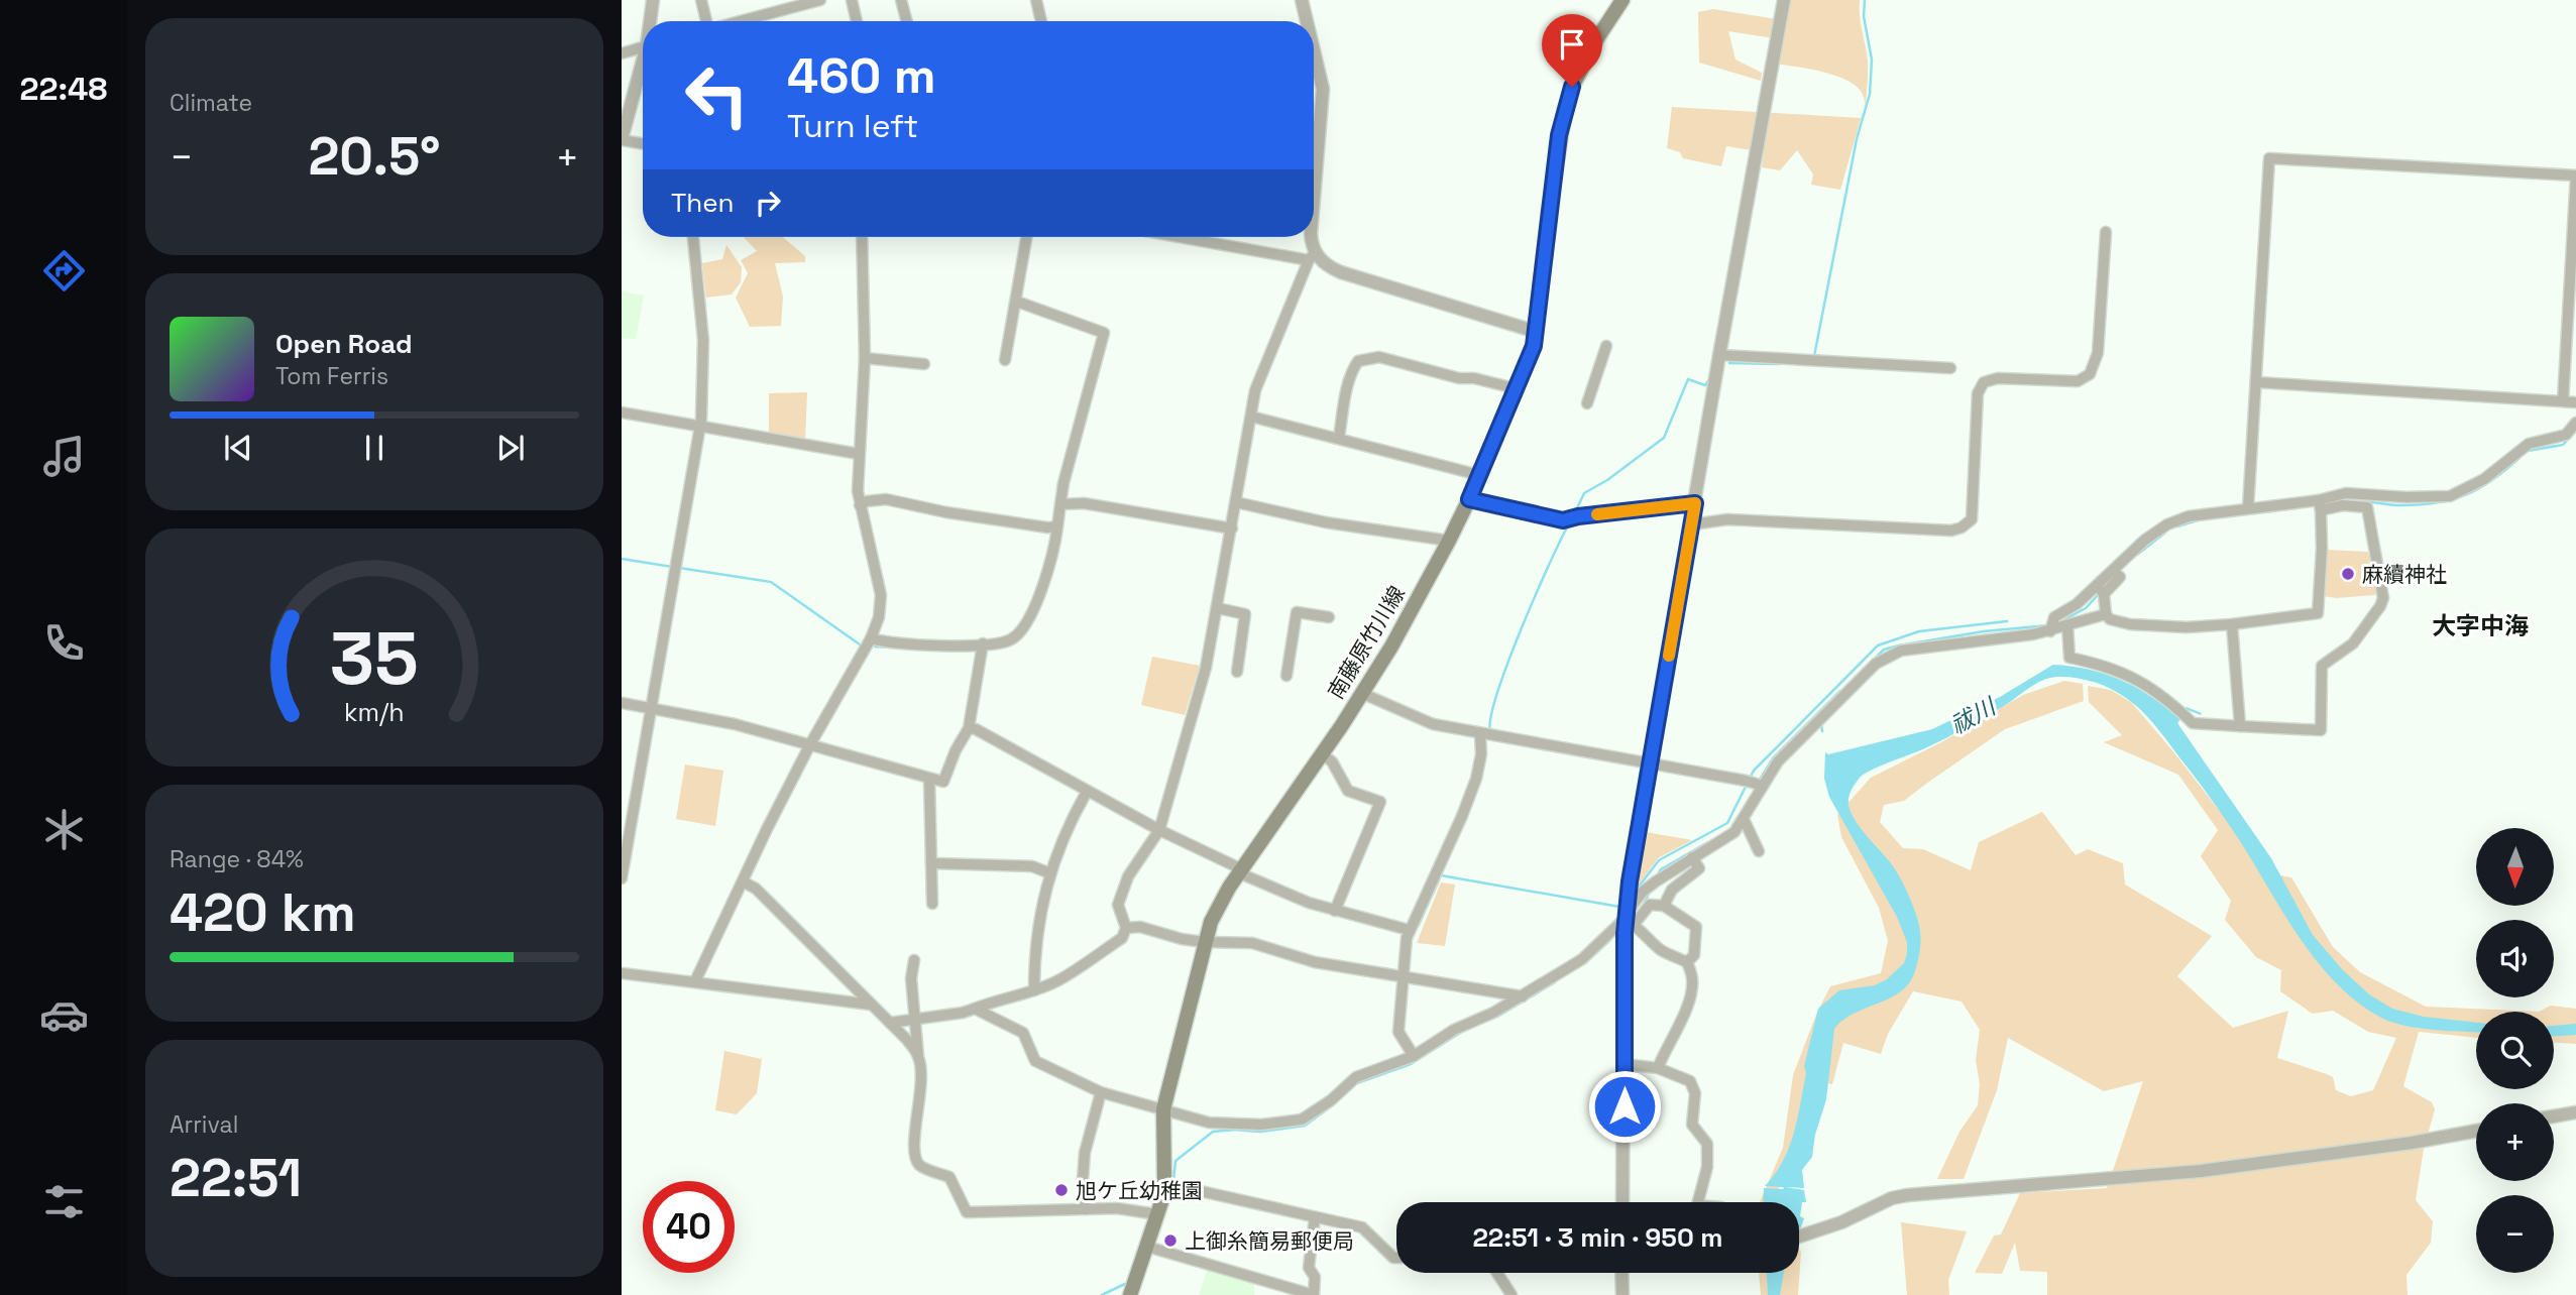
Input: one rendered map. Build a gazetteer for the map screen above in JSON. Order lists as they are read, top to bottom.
{
  "streets": {
    "main road": ["南藤原竹川線"]
  },
  "districts": ["大字中海"],
  "water": ["祓川"],
  "places": ["麻續神社", "旭ケ丘幼稚園", "上御糸簡易郵便局"],
  "north": "bottom",
  "page": {
    "tabs": "22:48",
    "tile": [
      "Climate",
      ["Range · 84%", "420 km"],
      ["Arrival", "22:51"]
    ],
    "turn": ["460 m", "Turn left"],
    "heat": ["−", "20.5°", "+"],
    "then": "Then",
    "song": ["Open Road", "Tom Ferris"],
    "map_buttons": ["+", "−"],
    "limit": "40",
    "trip": "22:51 · 3 min · 950 m",
    "gauge": ["35", "km/h"]
  }
}
